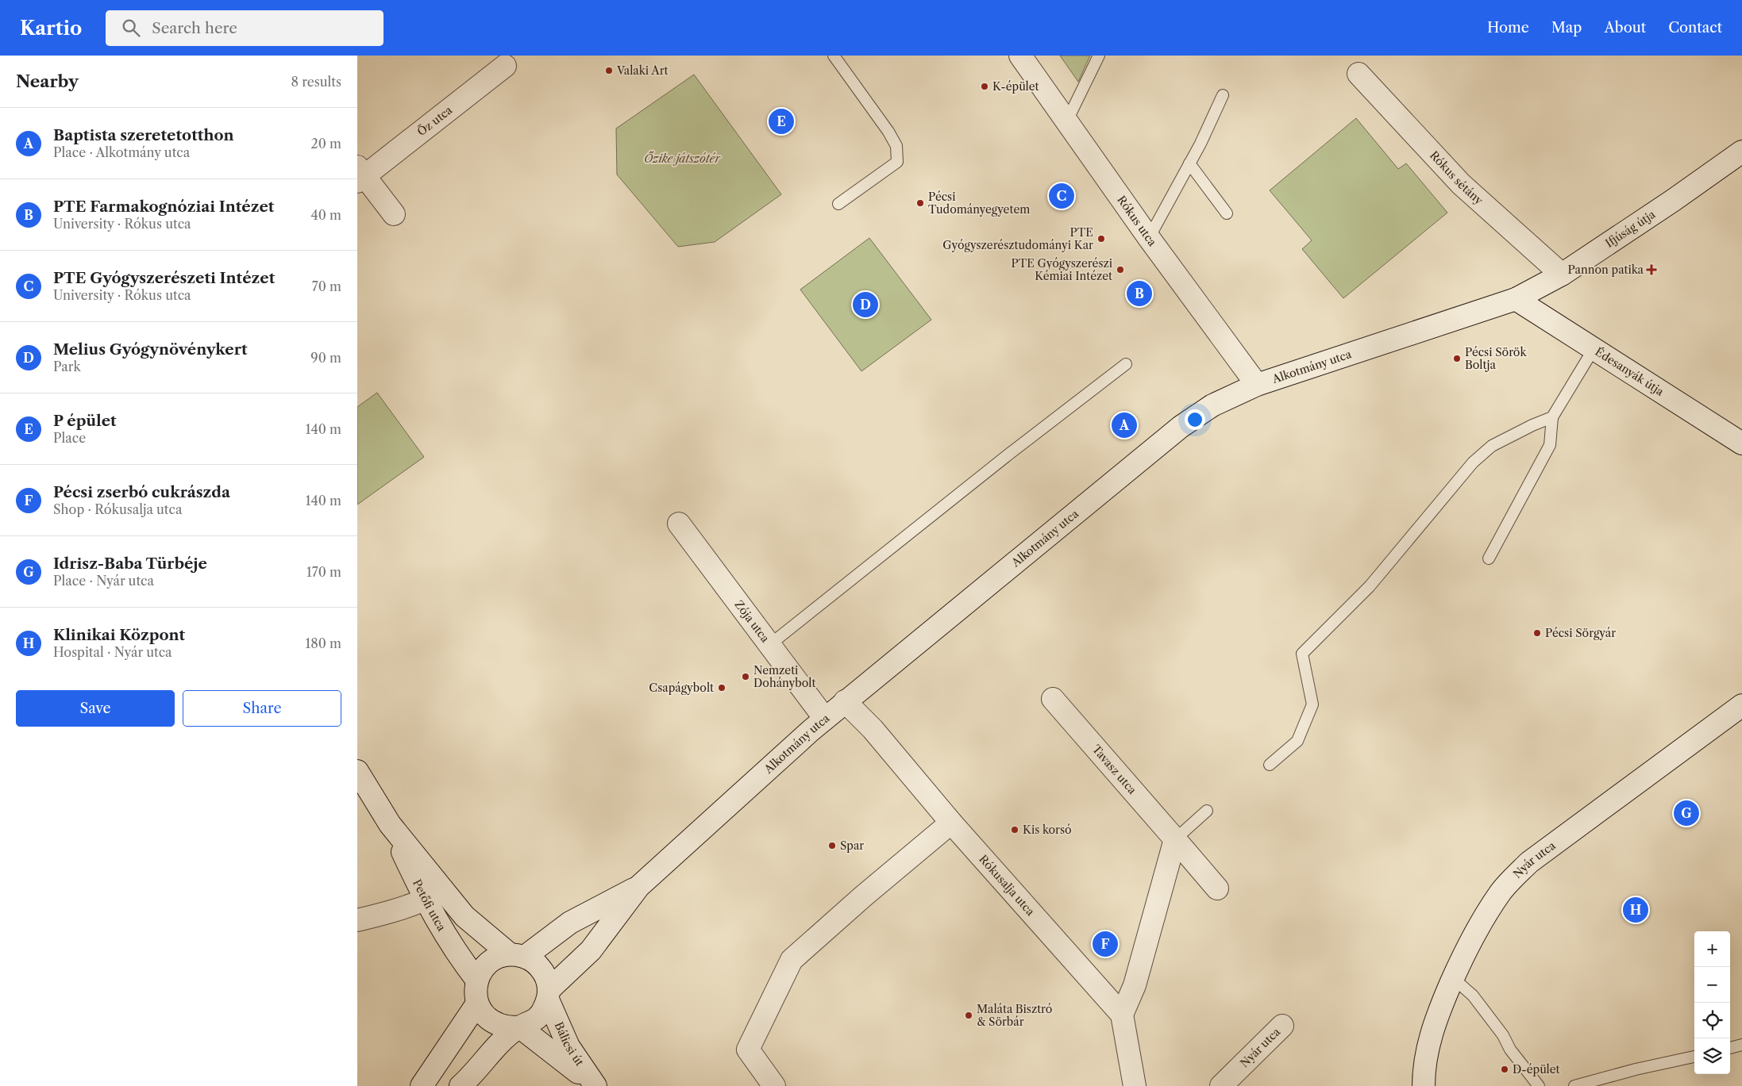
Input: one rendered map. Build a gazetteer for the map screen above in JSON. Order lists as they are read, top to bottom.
{
  "streets": {
    "street": [
      "Őz utca",
      "Rókus sétány",
      "Rókus utca",
      "Ifjúság útja",
      "Alkotmány utca",
      "Édesanyák útja",
      "Zója utca",
      "Tavasz utca",
      "Nyár utca",
      "Rókusalja utca",
      "Petőfi utca",
      "Bálicsi út"
    ]
  },
  "crossings": [
    ["Rókus sétány", "Ifjúság útja"],
    ["Rókus utca", "Alkotmány utca"],
    ["Ifjúság útja", "Alkotmány utca"],
    ["Ifjúság útja", "Édesanyák útja"],
    ["Alkotmány utca", "Édesanyák útja"],
    ["Alkotmány utca", "Zója utca"],
    ["Alkotmány utca", "Rókusalja utca"],
    ["Alkotmány utca", "Petőfi utca"],
    ["Alkotmány utca", "Bálicsi út"],
    ["Petőfi utca", "Bálicsi út"]
  ],
  "parks": ["Őzike játszótér"],
  "places": {
    "other": [
      "Valaki Art",
      "K-épület",
      "Pécsi Tudományegyetem",
      "PTE Gyógyszerésztudományi Kar",
      "PTE Gyógyszerészi Kémiai Intézet",
      "Pécsi Sörök Boltja",
      "Pécsi Sörgyár",
      "Nemzeti Dohánybolt",
      "Csapágybolt",
      "Kis korsó",
      "Spar",
      "Maláta Bisztró & Sörbár",
      "D-épület"
    ],
    "health": ["Pannon patika"]
  },
  "page": {
    "header": "Kartio",
    "search": "Search here",
    "nav": [
      "Home",
      "Map",
      "About",
      "Contact"
    ],
    "heading": ["Nearby", "8 results"],
    "list": [
      {
        "mark": "A",
        "name": "Baptista szeretetotthon",
        "note": "Place · Alkotmány utca",
        "value": "20 m"
      },
      {
        "mark": "B",
        "name": "PTE Farmakognóziai Intézet",
        "note": "University · Rókus utca",
        "value": "40 m"
      },
      {
        "mark": "C",
        "name": "PTE Gyógyszerészeti Intézet",
        "note": "University · Rókus utca",
        "value": "70 m"
      },
      {
        "mark": "D",
        "name": "Melius Gyógynövénykert",
        "note": "Park",
        "value": "90 m"
      },
      {
        "mark": "E",
        "name": "P épület",
        "note": "Place",
        "value": "140 m"
      },
      {
        "mark": "F",
        "name": "Pécsi zserbó cukrászda",
        "note": "Shop · Rókusalja utca",
        "value": "140 m"
      },
      {
        "mark": "G",
        "name": "Idrisz-Baba Türbéje",
        "note": "Place · Nyár utca",
        "value": "170 m"
      },
      {
        "mark": "H",
        "name": "Klinikai Központ",
        "note": "Hospital · Nyár utca",
        "value": "180 m"
      }
    ],
    "pins": [
      "E",
      "C",
      "B",
      "D",
      "A",
      "G",
      "H",
      "F"
    ],
    "buttons": ["Save", "Share"],
    "map_buttons": ["+", "−"]
  }
}
